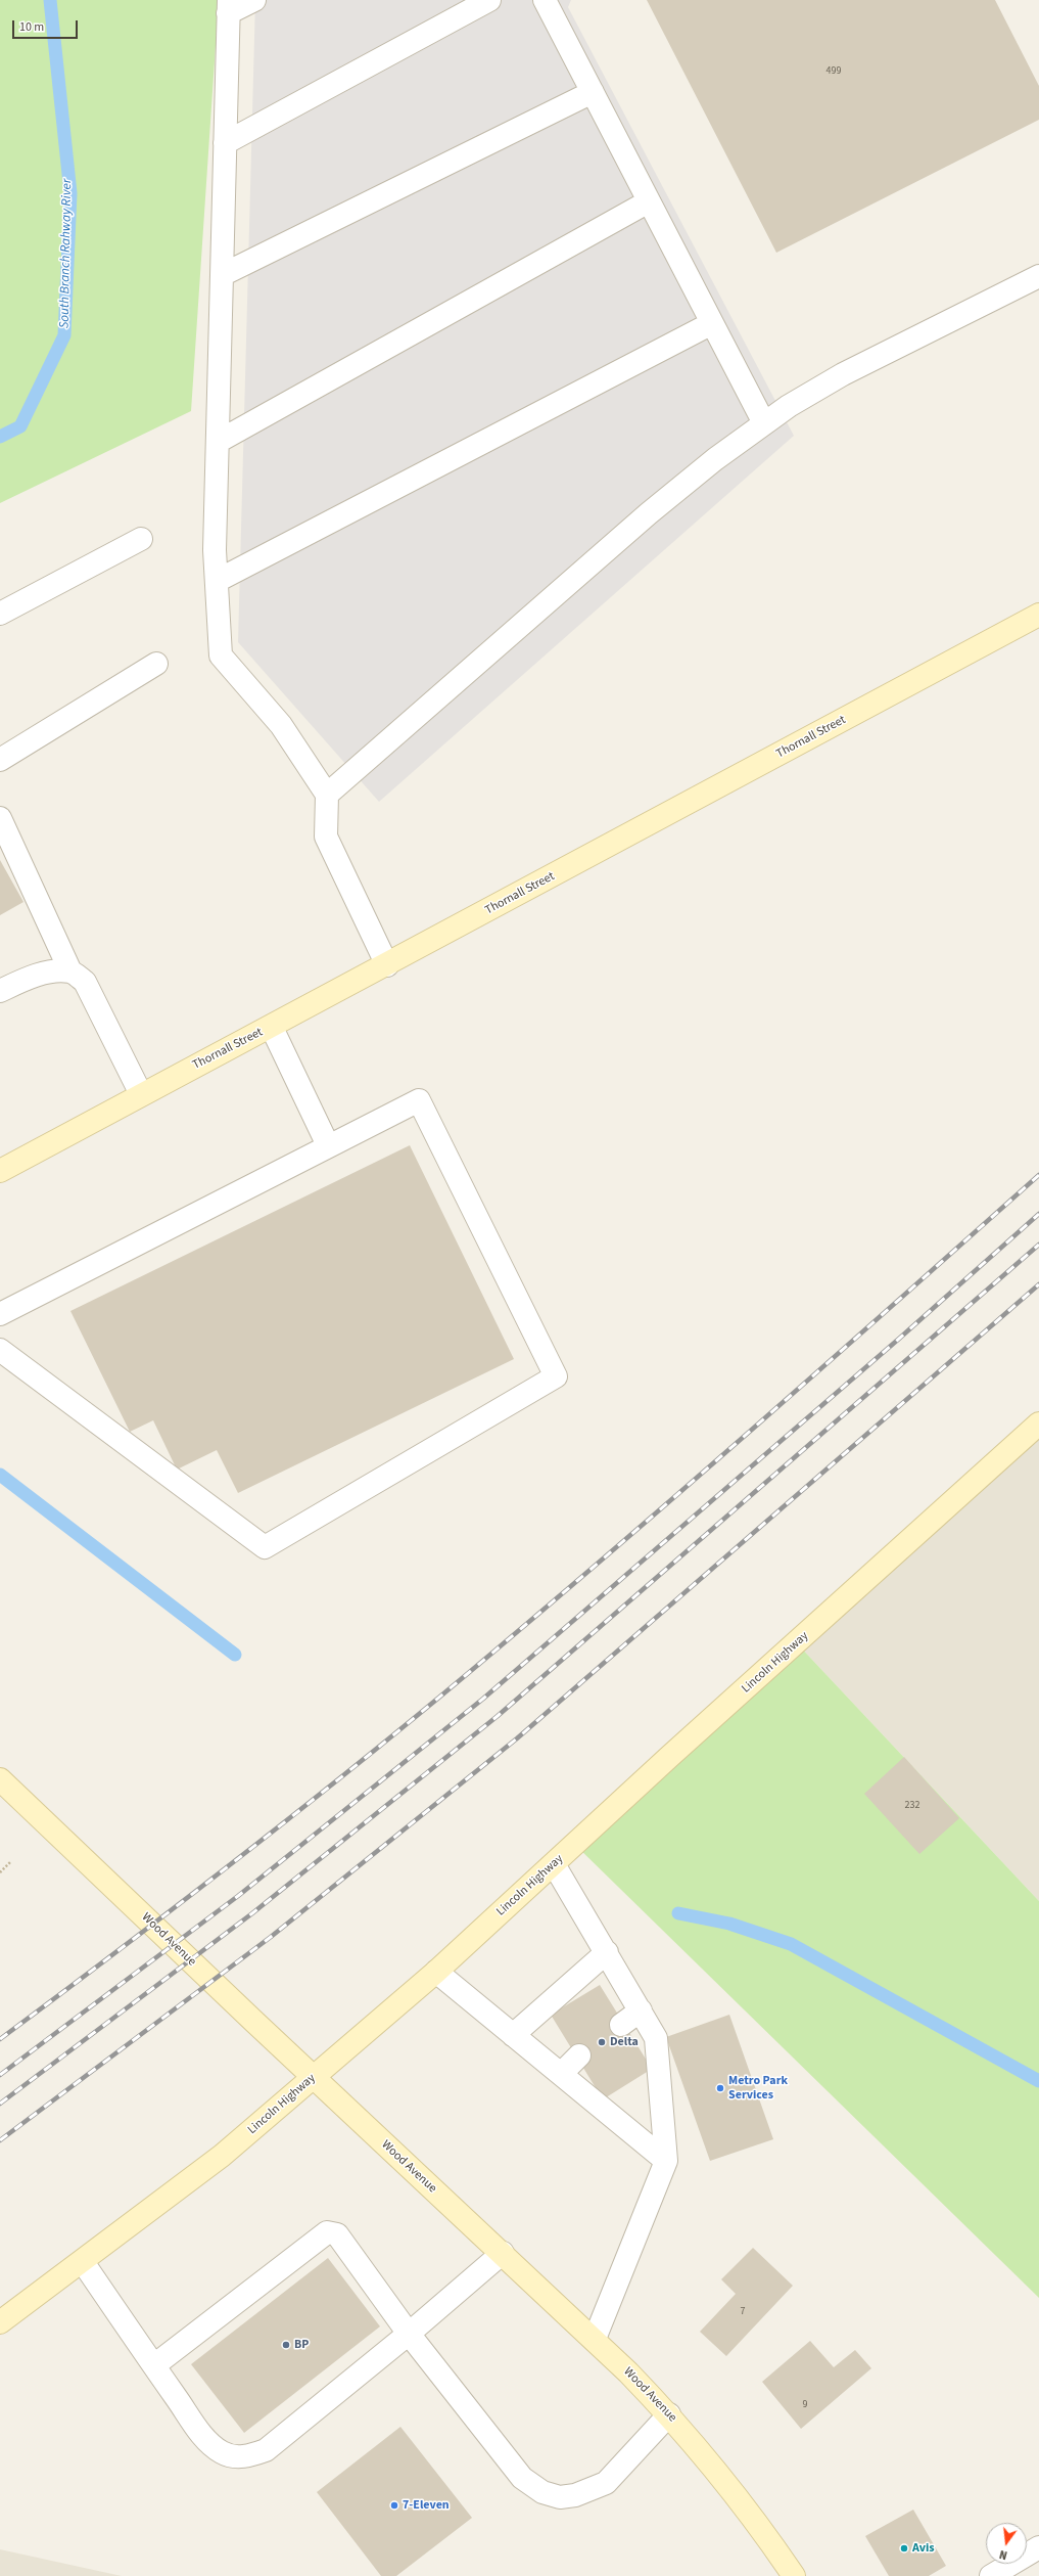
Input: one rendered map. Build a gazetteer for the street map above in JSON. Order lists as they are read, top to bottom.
{
  "streets": {
    "main road": ["Thornall Street", "Lincoln Highway", "Wood Avenue"]
  },
  "crossings": [
    ["Lincoln Highway", "Wood Avenue"]
  ],
  "water": ["South Branch Rahway River"],
  "places": [
    "Delta",
    "Metro Park Services",
    "BP",
    "7-Eleven",
    "Avis"
  ],
  "house_numbers": [
    "499",
    "232",
    "7",
    "9"
  ],
  "scale_bar": "10 m",
  "north": "bottom"
}
